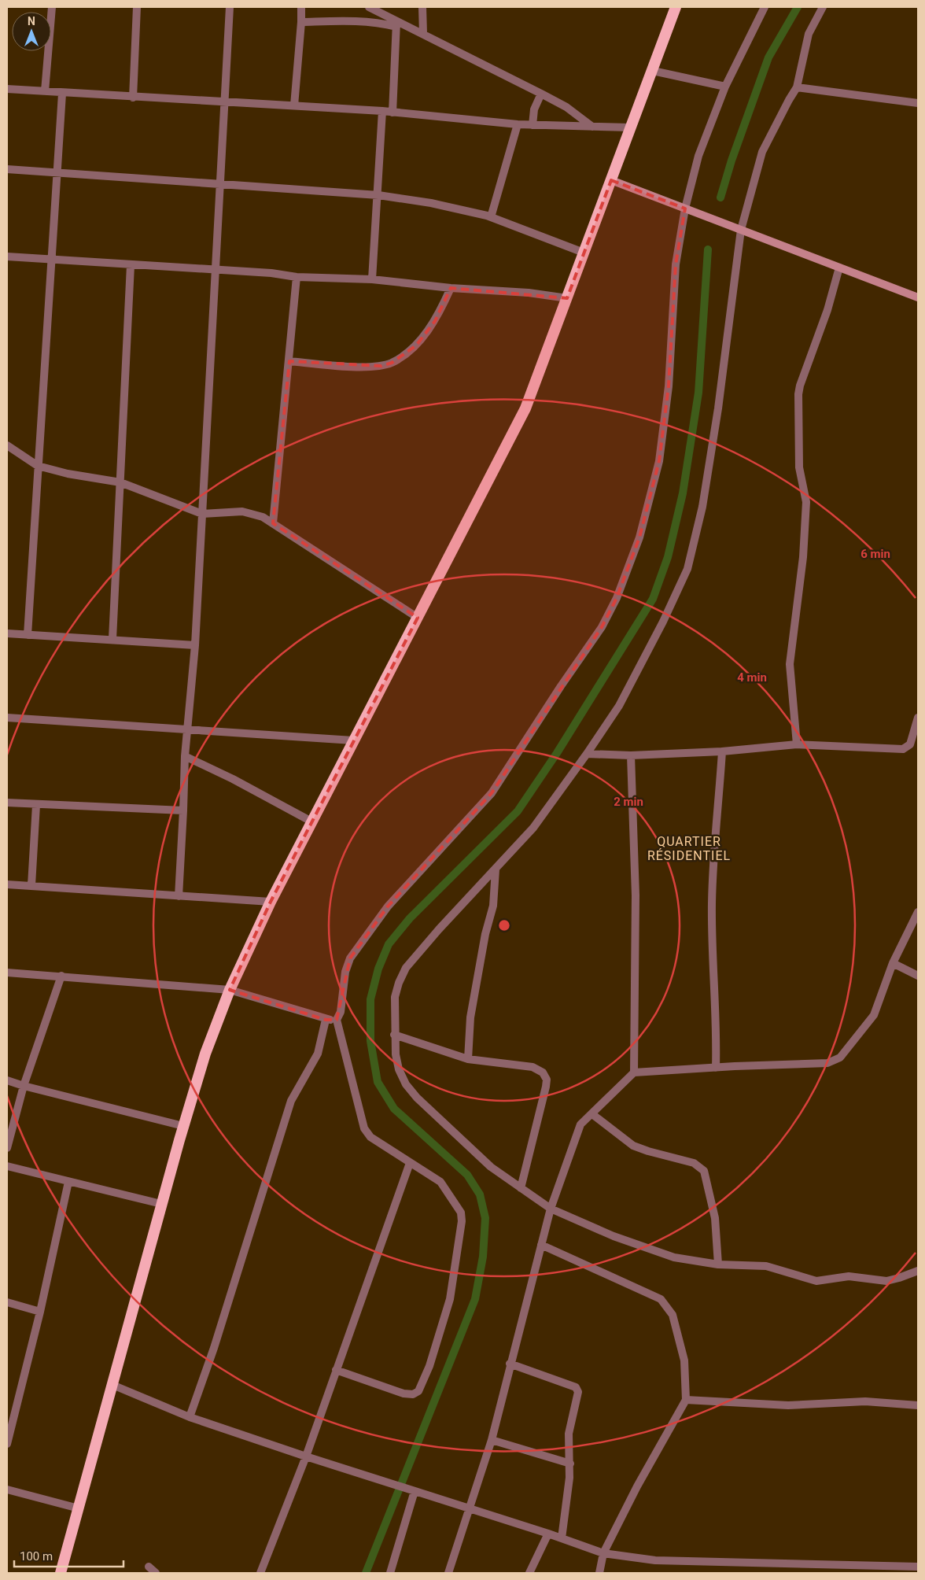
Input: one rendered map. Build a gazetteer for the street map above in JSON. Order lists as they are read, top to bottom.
{
  "districts": ["QUARTIER RÉSIDENTIEL"],
  "scale_bar": "100 m",
  "north": "top",
  "rings": ["6 min", "4 min", "2 min"]
}
